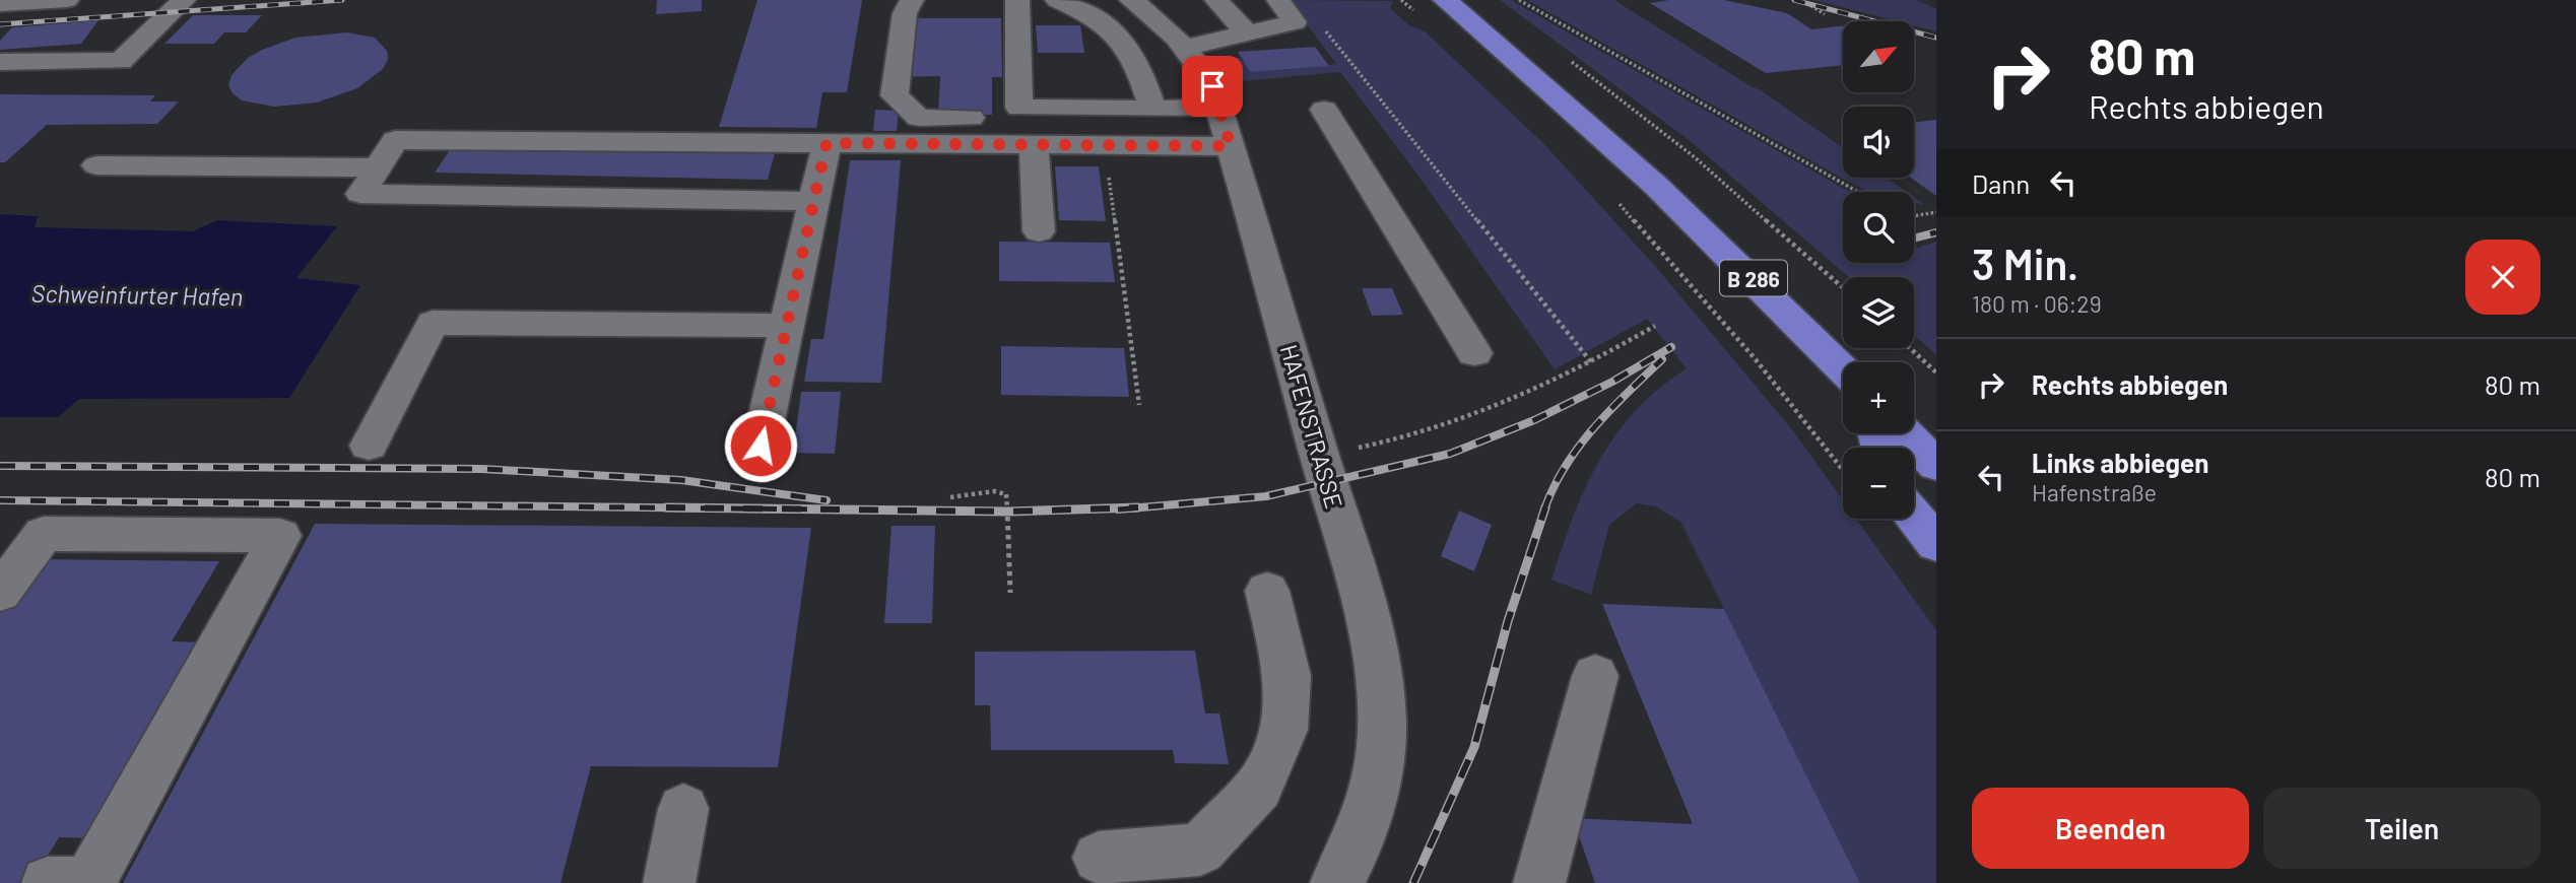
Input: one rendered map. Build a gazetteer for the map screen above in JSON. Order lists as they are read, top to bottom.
{
  "streets": {
    "highway": ["B 286"],
    "street": ["HAFENSTRASSE"]
  },
  "water": ["Schweinfurter Hafen"],
  "north": "top right",
  "page": {
    "turn": ["80 m", "Rechts abbiegen"],
    "map_buttons": ["+", "−"],
    "then": "Dann",
    "heading": ["3 Min.", "180 m · 06:29"],
    "list": [
      {
        "name": "Rechts abbiegen",
        "value": "80 m"
      },
      {
        "name": "Links abbiegen",
        "note": "Hafenstraße",
        "value": "80 m"
      }
    ],
    "buttons": ["Beenden", "Teilen"]
  }
}
